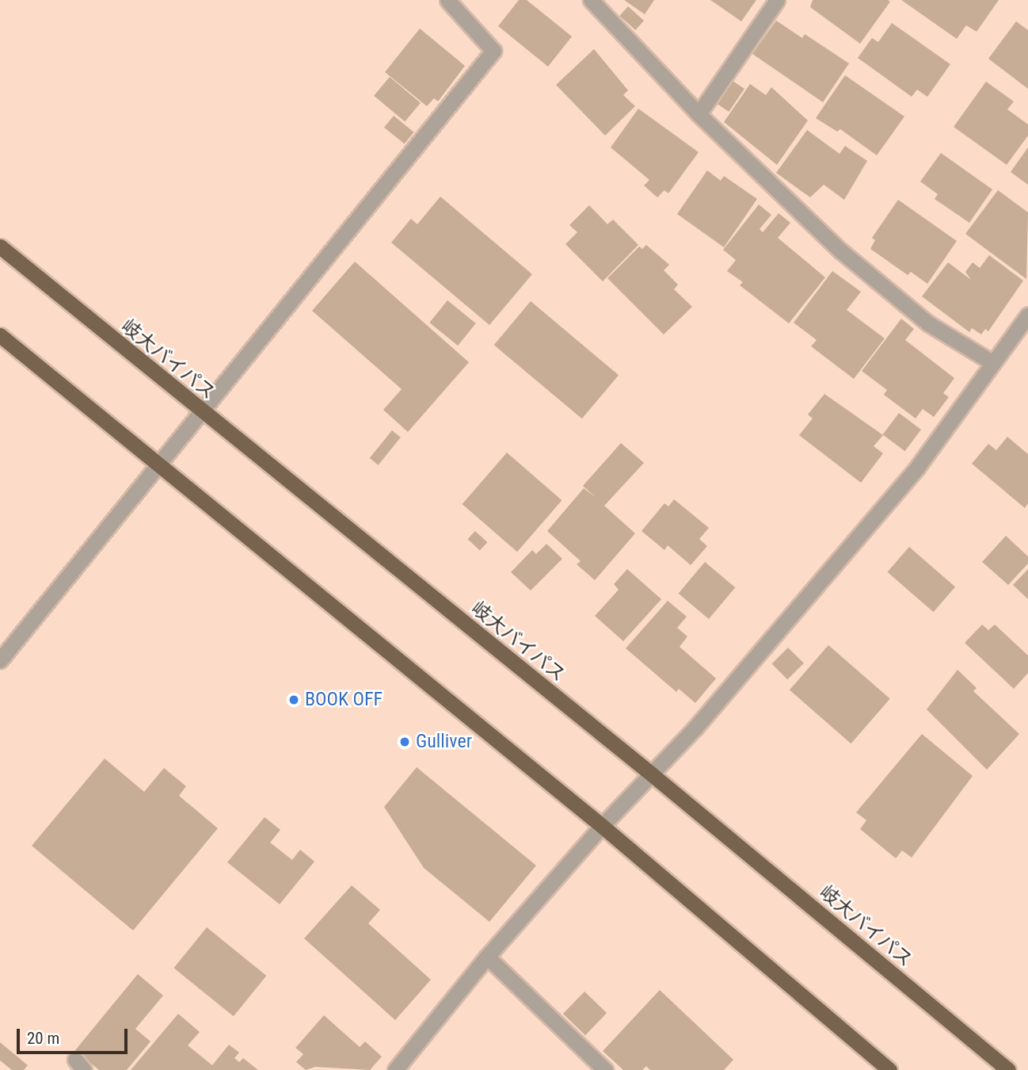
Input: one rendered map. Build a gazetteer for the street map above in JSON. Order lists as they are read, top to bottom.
{
  "streets": {
    "highway": ["岐大バイパス"]
  },
  "places": ["BOOK OFF", "Gulliver"],
  "scale_bar": "20 m"
}
